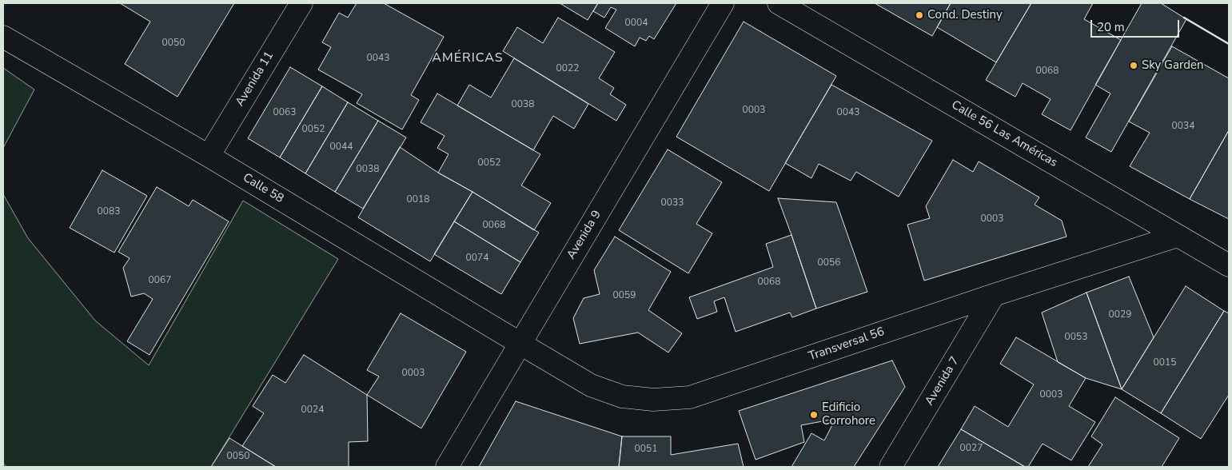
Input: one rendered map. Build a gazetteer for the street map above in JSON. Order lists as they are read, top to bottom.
{
  "streets": {
    "street": [
      "Avenida 11",
      "Calle 56 Las Américas",
      "Calle 58",
      "Avenida 9",
      "Transversal 56",
      "Avenida 7"
    ]
  },
  "crossings": [
    ["Avenida 11", "Calle 58"],
    ["Calle 56 Las Américas", "Transversal 56"],
    ["Calle 58", "Avenida 9"],
    ["Calle 58", "Transversal 56"],
    ["Avenida 9", "Transversal 56"],
    ["Transversal 56", "Avenida 7"]
  ],
  "districts": ["AMÉRICAS"],
  "places": ["Cond. Destiny", "Sky Garden", "Edificio Corrohore"],
  "house_numbers": [
    "0004",
    "0050",
    "0043",
    "0022",
    "0068",
    "0038",
    "0003",
    "0063",
    "0043",
    "0034",
    "0052",
    "0044",
    "0052",
    "0038",
    "0018",
    "0033",
    "0083",
    "0003",
    "0068",
    "0074",
    "0056",
    "0067",
    "0068",
    "0059",
    "0029",
    "0053",
    "0015",
    "0003",
    "0003",
    "0024",
    "0027",
    "0051",
    "0050"
  ],
  "scale_bar": "20 m"
}
